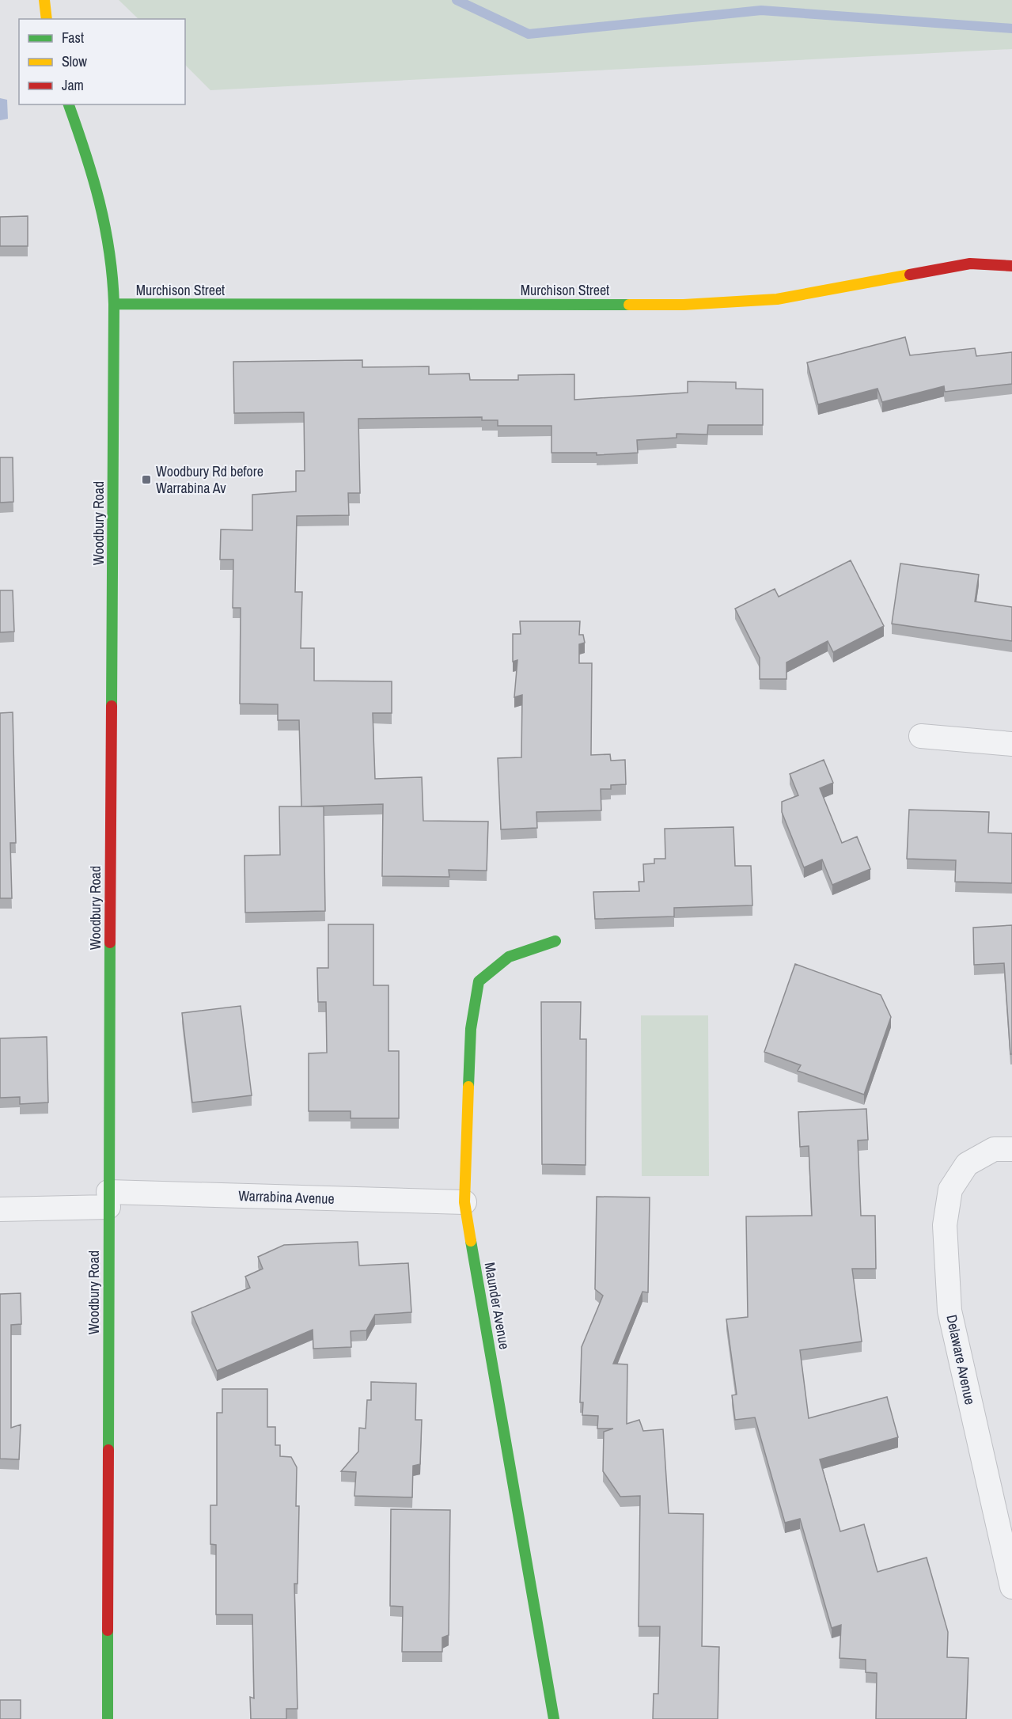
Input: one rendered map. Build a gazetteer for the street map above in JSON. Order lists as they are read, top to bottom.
{
  "streets": {
    "street": [
      "Murchison Street",
      "Woodbury Road",
      "Warrabina Avenue",
      "Maunder Avenue",
      "Delaware Avenue"
    ]
  },
  "crossings": [
    ["Murchison Street", "Woodbury Road"],
    ["Woodbury Road", "Warrabina Avenue"],
    ["Warrabina Avenue", "Maunder Avenue"]
  ],
  "places": {
    "transit": ["Woodbury Rd before Warrabina Av"]
  },
  "legend": ["Fast", "Slow", "Jam"]
}
